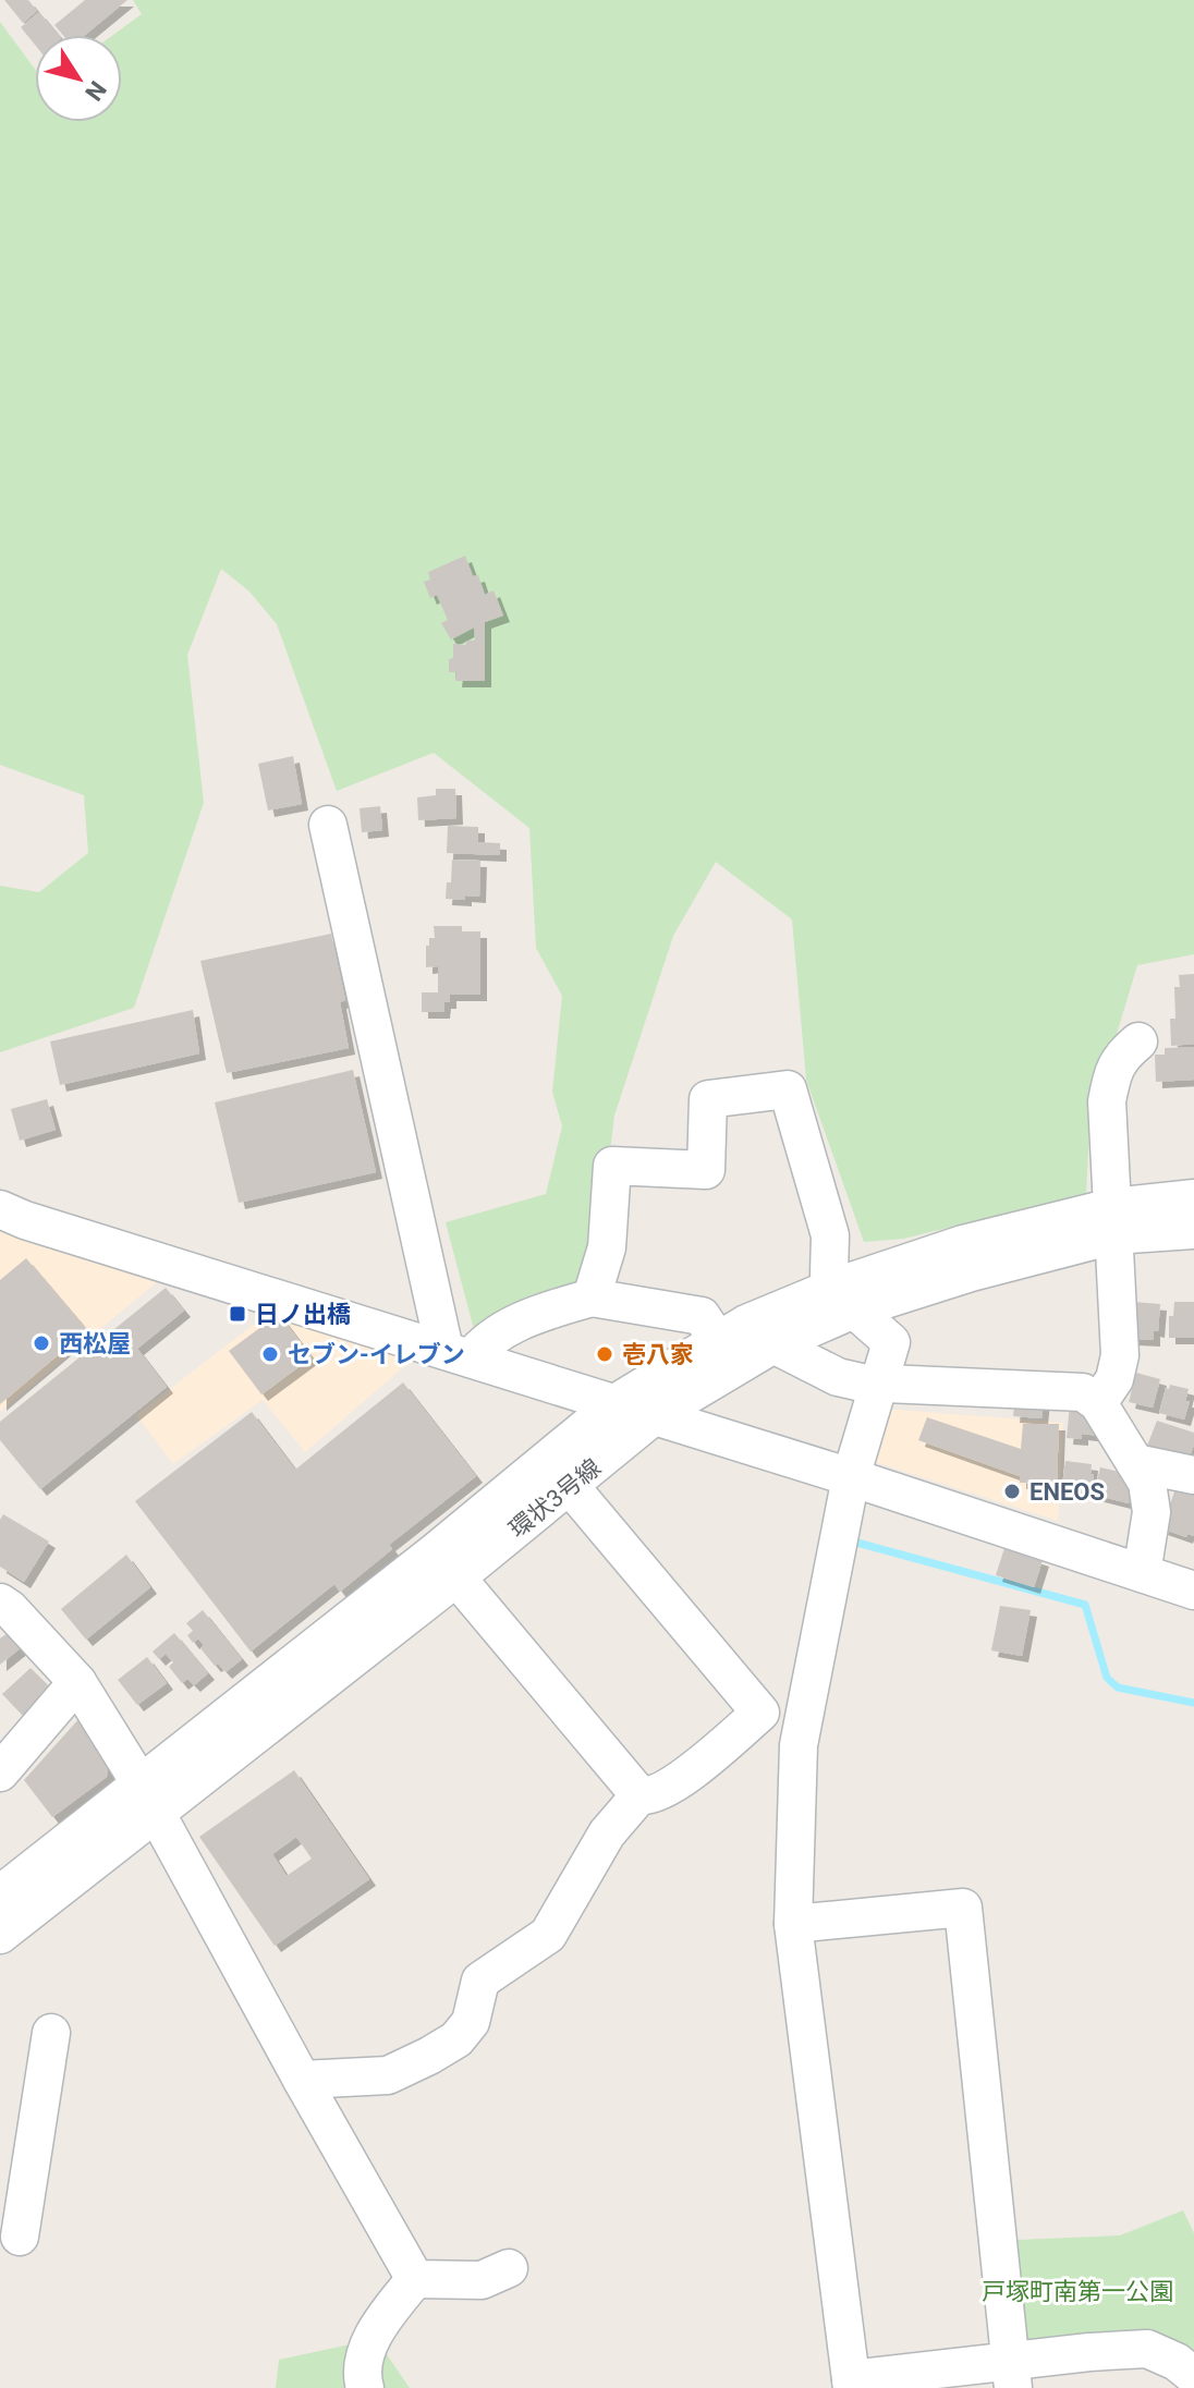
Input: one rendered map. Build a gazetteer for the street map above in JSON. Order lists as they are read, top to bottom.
{
  "streets": {
    "street": ["環状3号線"]
  },
  "parks": ["戸塚町南第一公園"],
  "places": {
    "transit": ["日ノ出橋"],
    "other": [
      "西松屋",
      "セブン-イレブン",
      "壱八家",
      "ENEOS"
    ]
  },
  "north": "bottom right"
}
